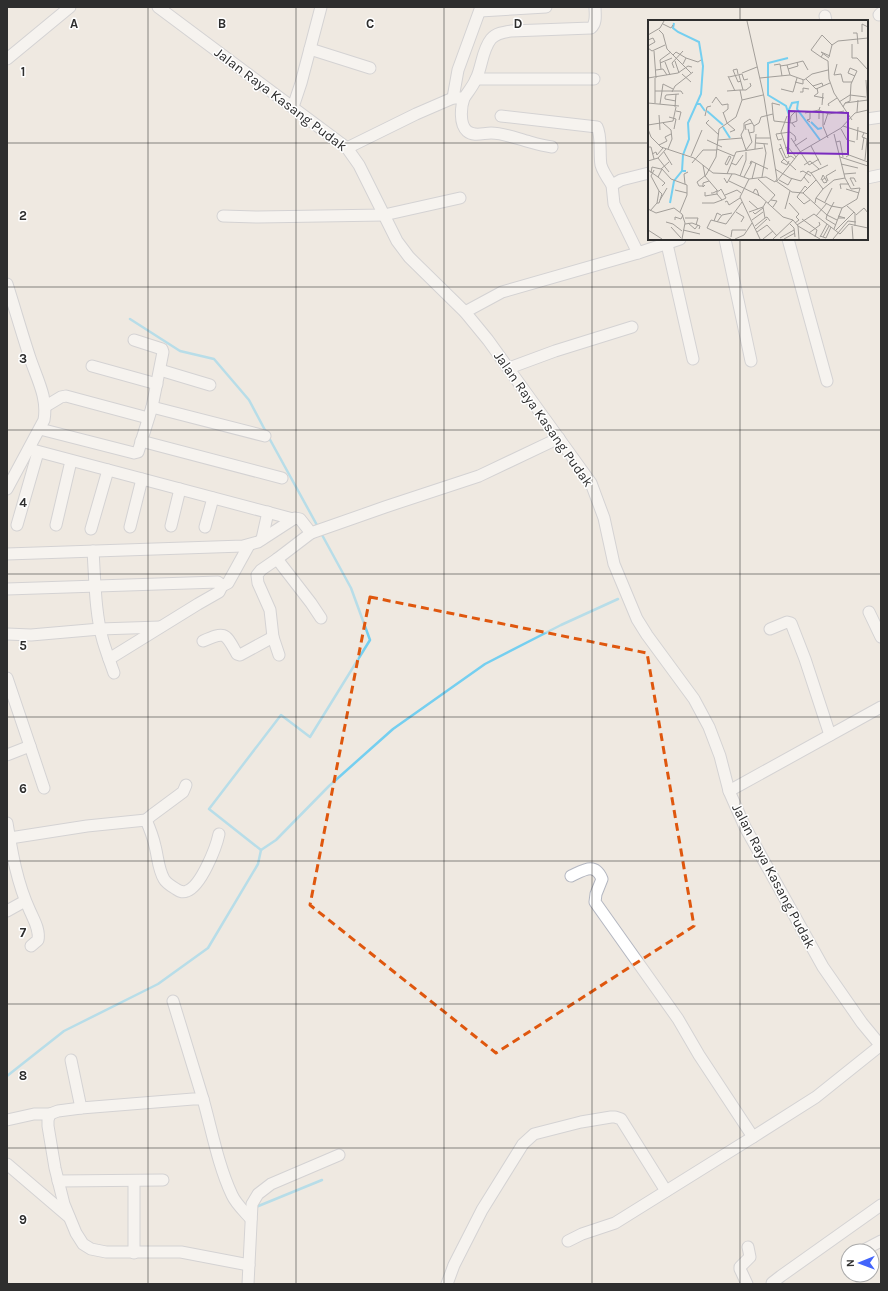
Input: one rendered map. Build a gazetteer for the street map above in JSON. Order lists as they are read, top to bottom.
{
  "streets": {
    "street": ["Jalan Raya Kasang Pudak"]
  },
  "north": "left",
  "grid": {
    "columns": [
      "A",
      "B",
      "C",
      "D"
    ],
    "rows": [
      "1",
      "2",
      "3",
      "4",
      "5",
      "6",
      "7",
      "8",
      "9"
    ]
  }
}
